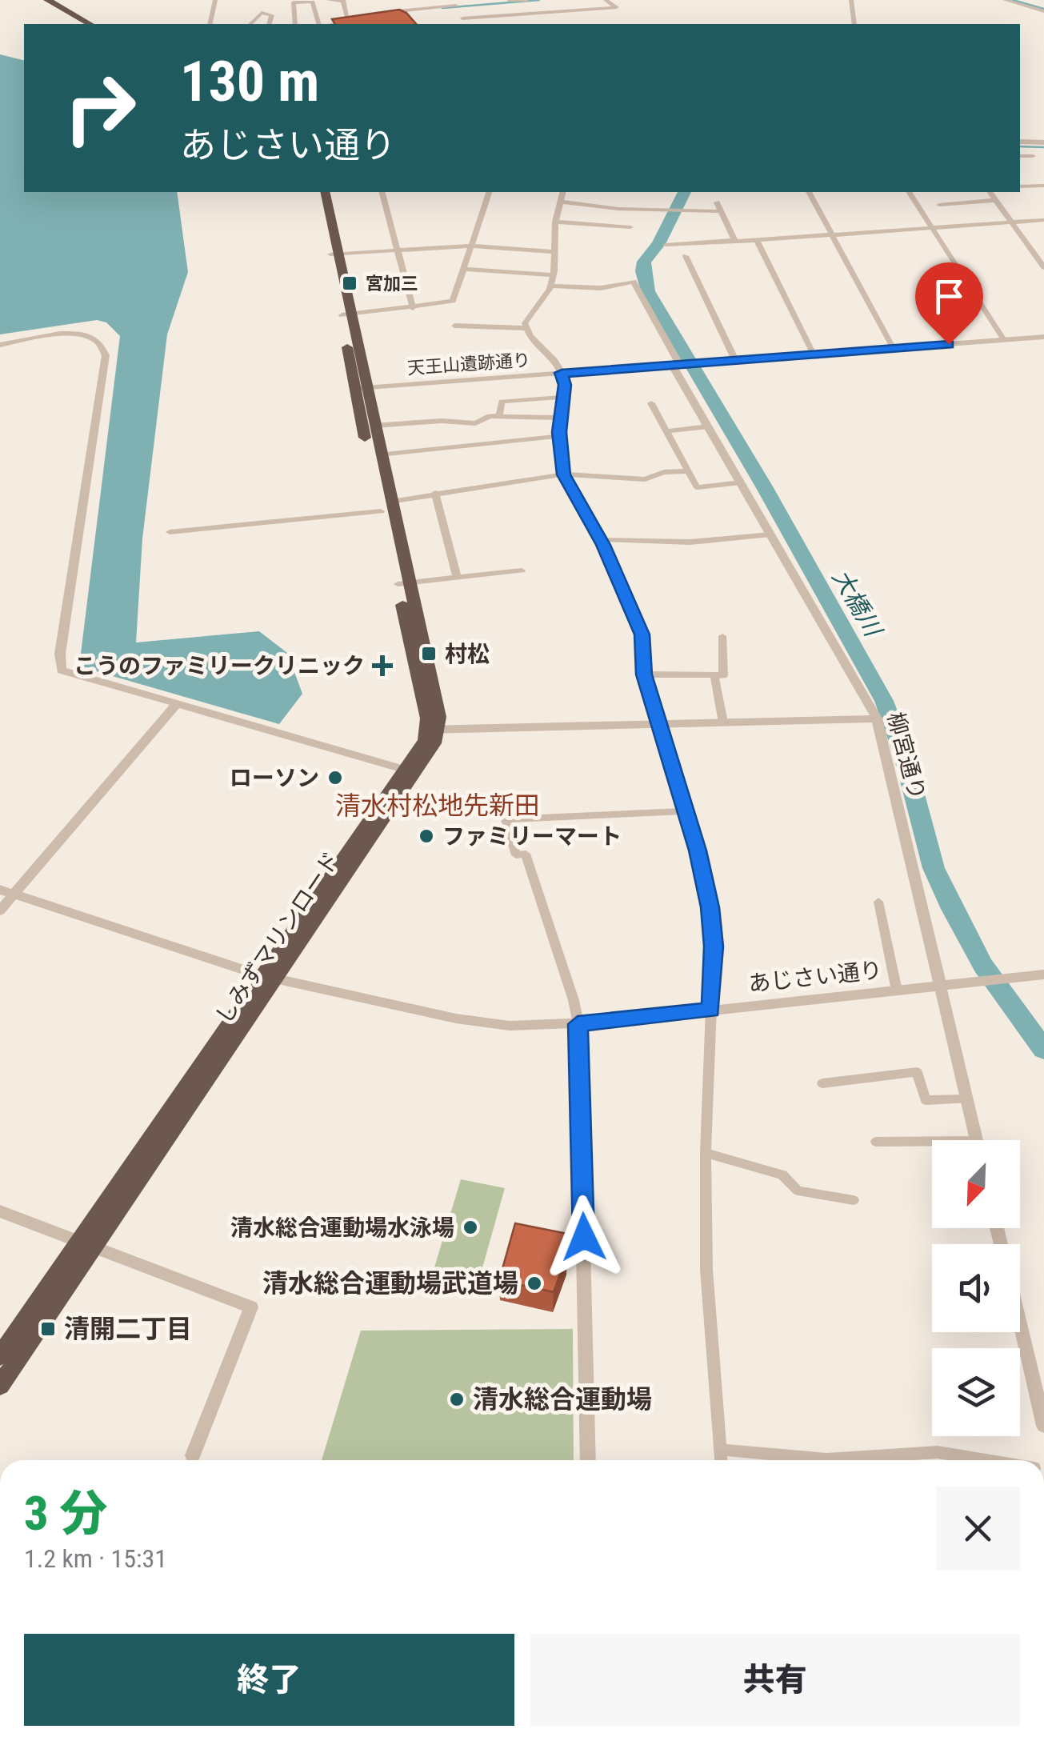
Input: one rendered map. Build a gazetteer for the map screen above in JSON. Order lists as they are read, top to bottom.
{
  "streets": {
    "highway": ["しみずマリンロード"],
    "street": ["天王山遺跡通り", "柳宮通り", "あじさい通り"]
  },
  "crossings": [
    ["天王山遺跡通り", "柳宮通り"],
    ["柳宮通り", "あじさい通り"],
    ["しみずマリンロード", "あじさい通り"]
  ],
  "districts": ["清水村松地先新田"],
  "water": ["大橋川"],
  "places": {
    "transit": ["宮加三", "村松", "清開二丁目"],
    "health": ["こうのファミリークリニック"],
    "other": [
      "ローソン",
      "ファミリーマート",
      "清水総合運動場水泳場",
      "清水総合運動場武道場",
      "清水総合運動場"
    ]
  },
  "north": "bottom left",
  "page": {
    "turn": ["130 m", "あじさい通り"],
    "heading": ["3 分", "1.2 km · 15:31"],
    "buttons": ["終了", "共有"]
  }
}
